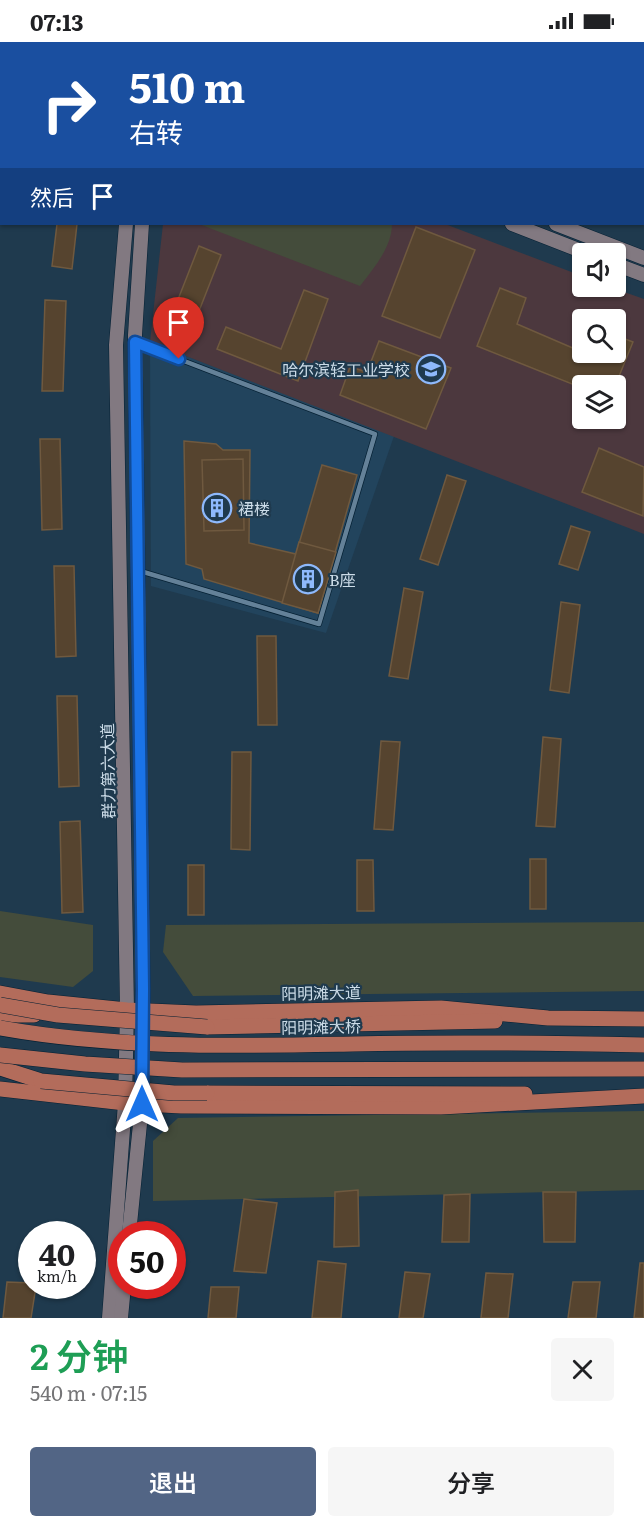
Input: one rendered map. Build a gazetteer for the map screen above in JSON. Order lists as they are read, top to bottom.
{
  "streets": {
    "highway": ["阳明滩大道", "阳明滩大桥"],
    "main road": ["群力第六大道"]
  },
  "crossings": [
    ["群力第六大道", "阳明滩大道"]
  ],
  "places": {
    "school or university": ["哈尔滨轻工业学校"],
    "building": ["裙楼", "B座"]
  },
  "page": {
    "status": "07:13",
    "turn": ["510 m", "右转"],
    "then": "然后",
    "speed": "40 km/h",
    "limit": "50",
    "heading": ["2 分钟", "540 m · 07:15"],
    "buttons": ["退出", "分享"]
  }
}
